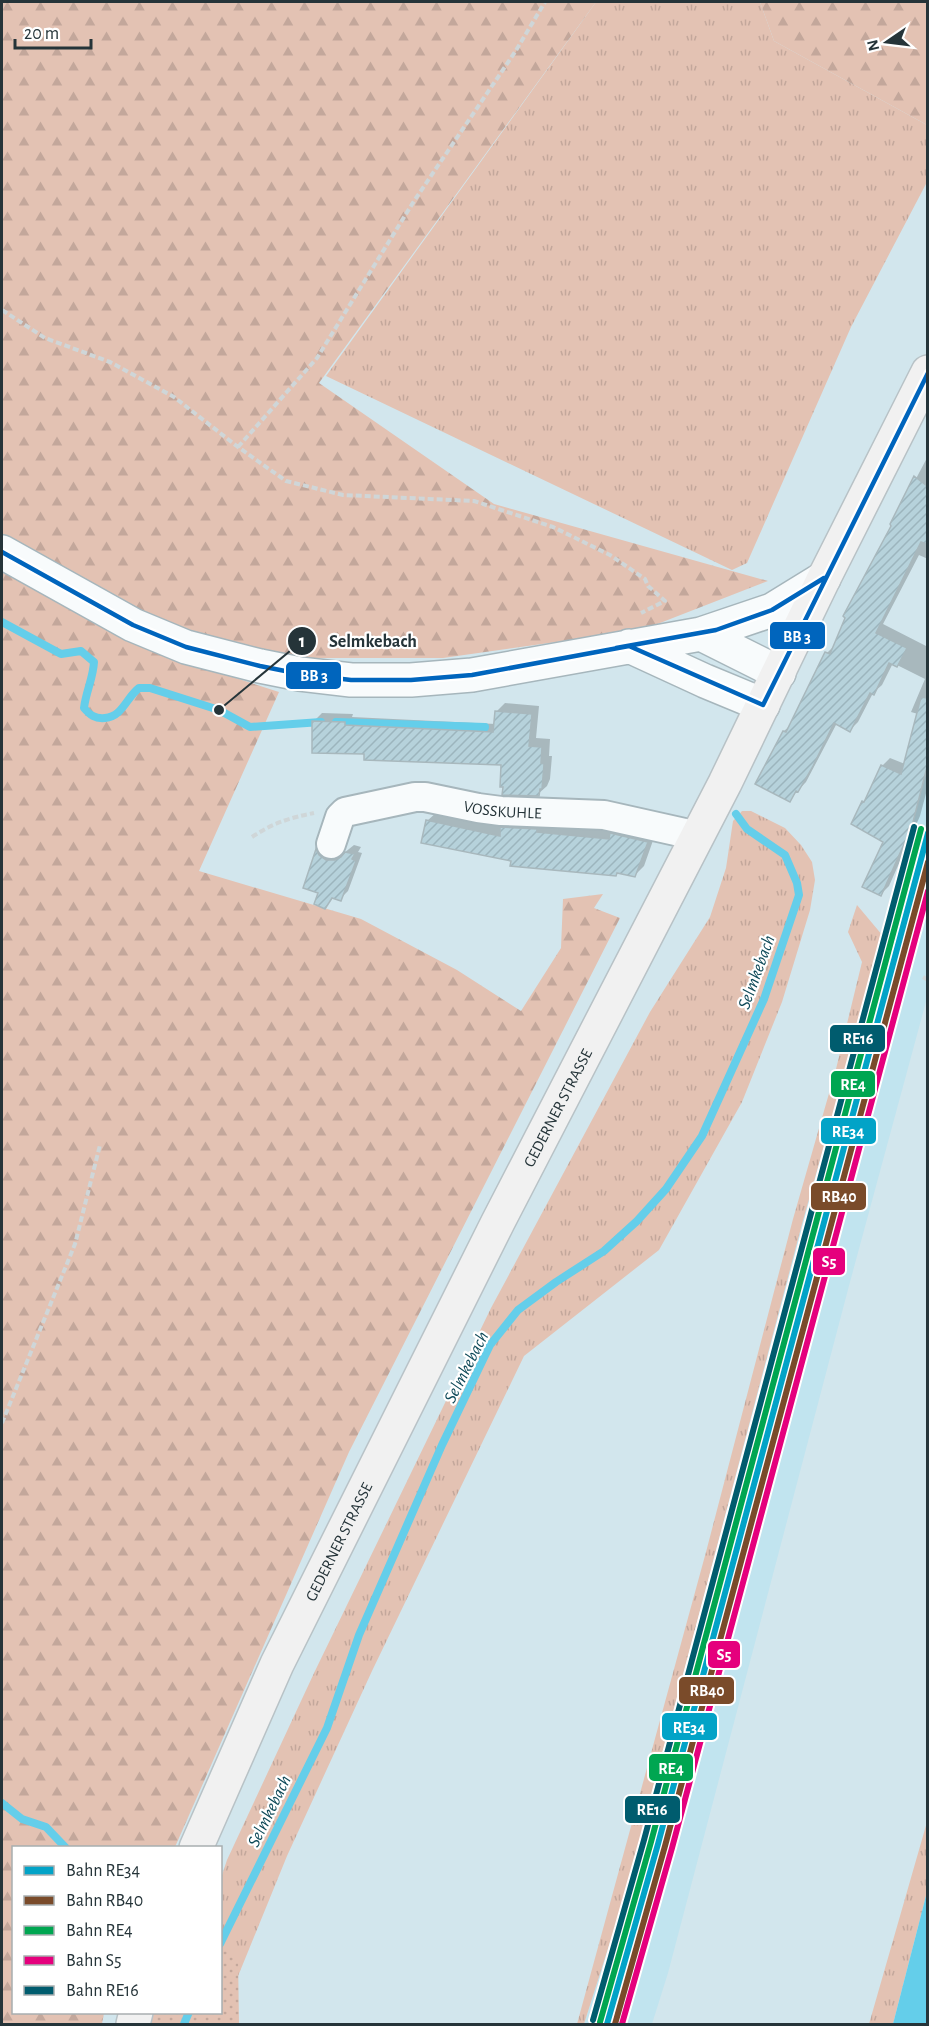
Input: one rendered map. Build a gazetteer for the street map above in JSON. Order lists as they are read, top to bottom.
{
  "streets": {
    "main road": ["GEDERNER STRASSE"],
    "street": ["VOSSKUHLE"]
  },
  "crossings": [
    ["VOSSKUHLE", "GEDERNER STRASSE"]
  ],
  "water": ["Selmkebach"],
  "places": ["Selmkebach"],
  "lines": [
    "rail line RE16",
    "rail line RE4",
    "rail line RE34",
    "rail line RB40",
    "rail line S5"
  ],
  "legend": [
    "Bahn RE34",
    "Bahn RB40",
    "Bahn RE4",
    "Bahn S5",
    "Bahn RE16"
  ],
  "scale_bar": "20 m",
  "north": "left"
}
